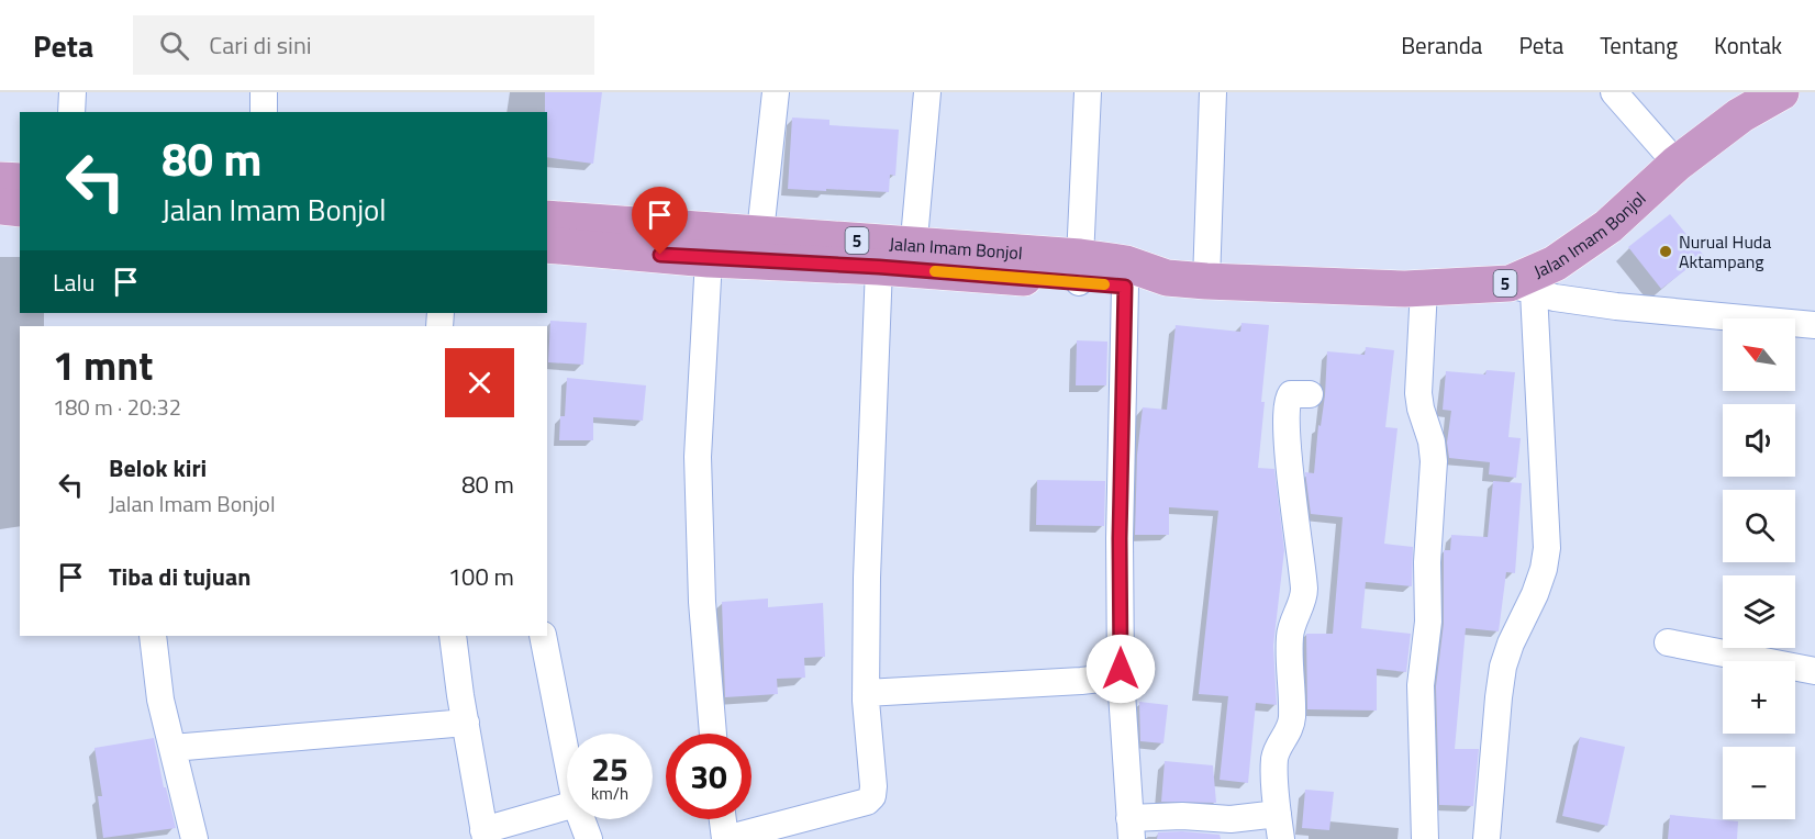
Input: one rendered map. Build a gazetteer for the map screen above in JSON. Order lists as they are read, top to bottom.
{
  "streets": {
    "highway": ["Jalan Imam Bonjol", "5"]
  },
  "places": ["Nurual Huda Aktampang"],
  "north": "top left",
  "page": {
    "header": "Peta",
    "search": "Cari di sini",
    "nav": [
      "Beranda",
      "Peta",
      "Tentang",
      "Kontak"
    ],
    "turn": ["80 m", "Jalan Imam Bonjol"],
    "then": "Lalu",
    "map_buttons": ["+", "−"],
    "heading": ["1 mnt", "180 m · 20:32"],
    "list": [
      {
        "name": "Belok kiri",
        "note": "Jalan Imam Bonjol",
        "value": "80 m"
      },
      {
        "name": "Tiba di tujuan",
        "value": "100 m"
      }
    ],
    "speed": "25 km/h",
    "limit": "30"
  }
}
